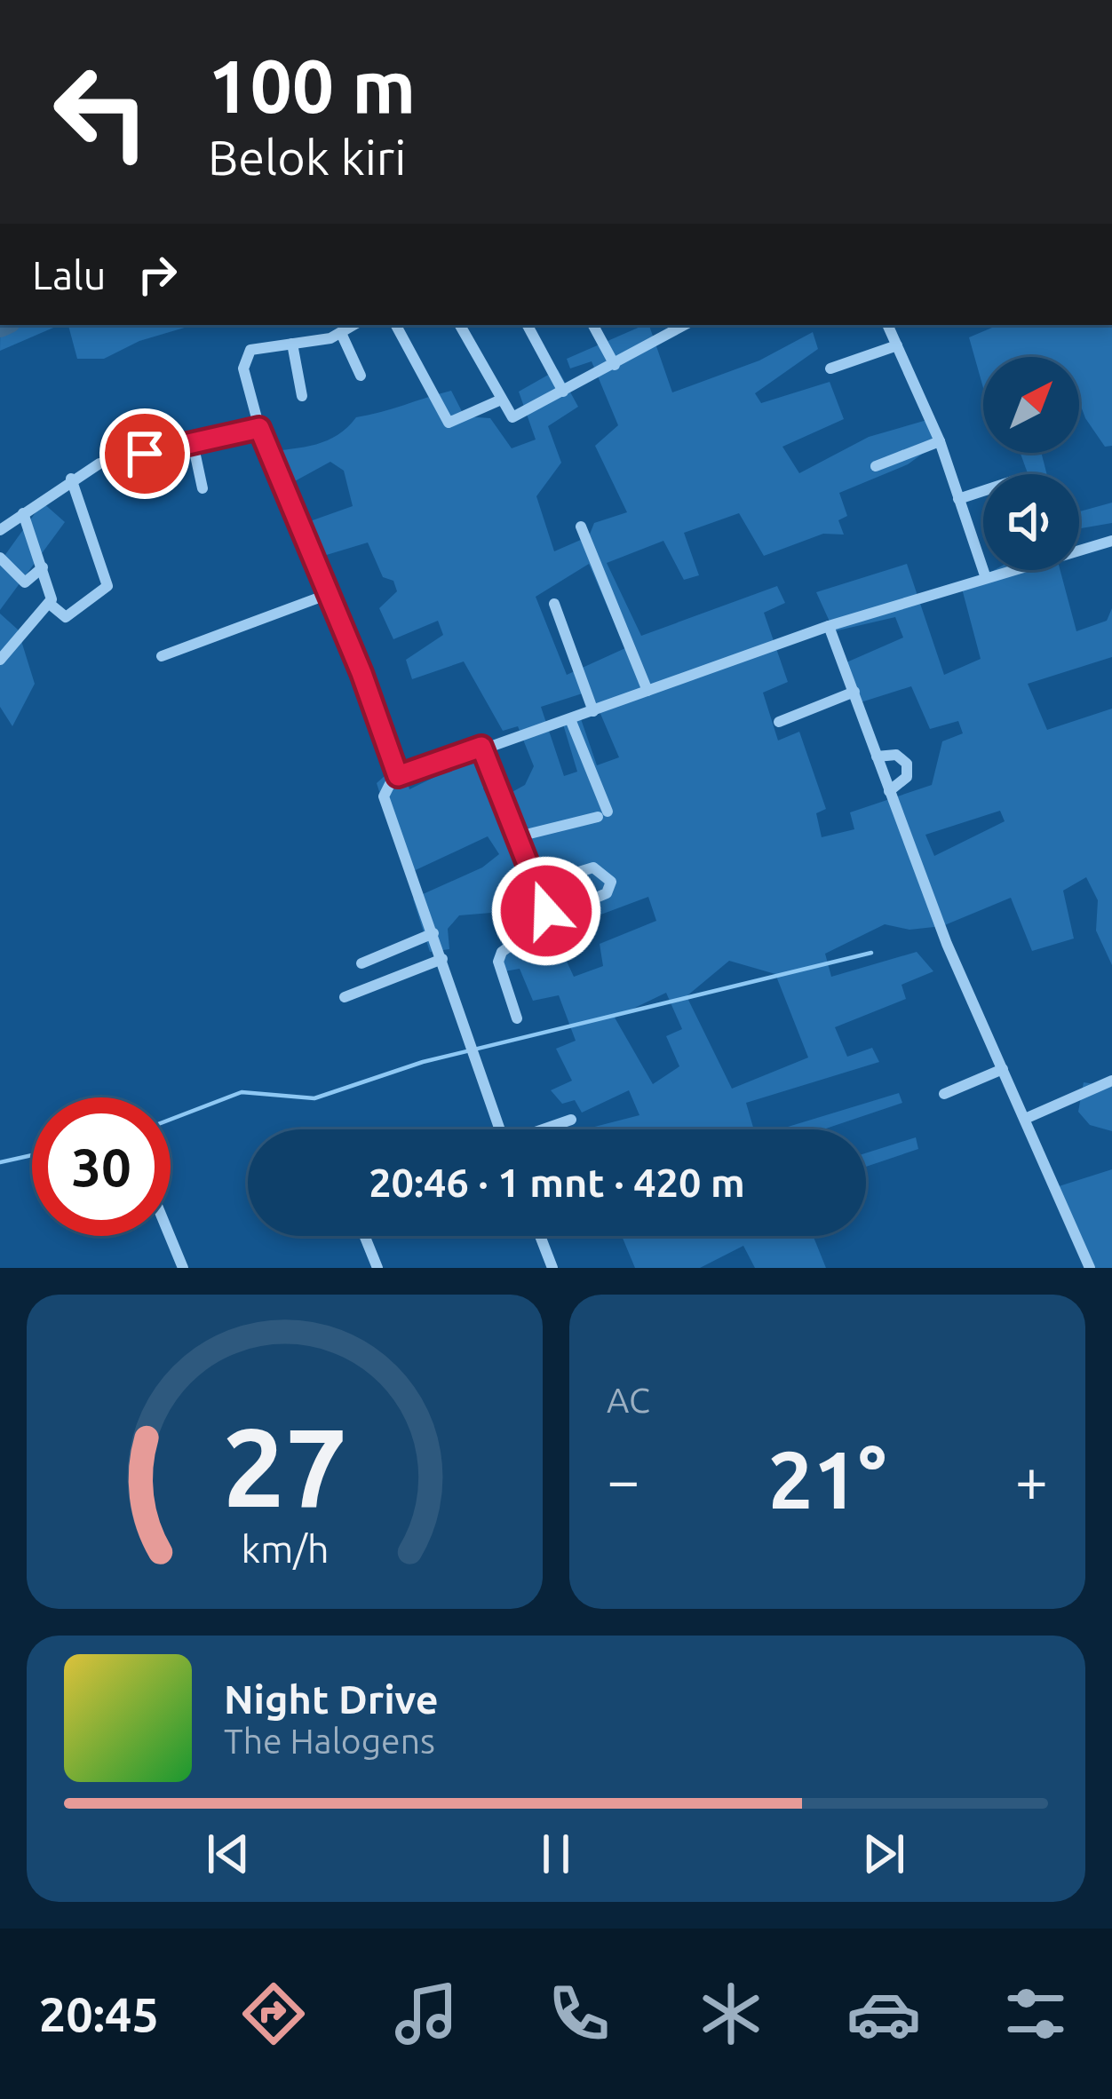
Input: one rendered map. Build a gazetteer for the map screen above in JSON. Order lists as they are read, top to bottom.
{
  "north": "top right",
  "page": {
    "turn": ["100 m", "Belok kiri"],
    "then": "Lalu",
    "limit": "30",
    "trip": "20:46 · 1 mnt · 420 m",
    "tile": "AC",
    "heat": ["−", "21°", "+"],
    "song": ["Night Drive", "The Halogens"],
    "tabs": "20:45",
    "gauge": ["27", "km/h"]
  }
}
